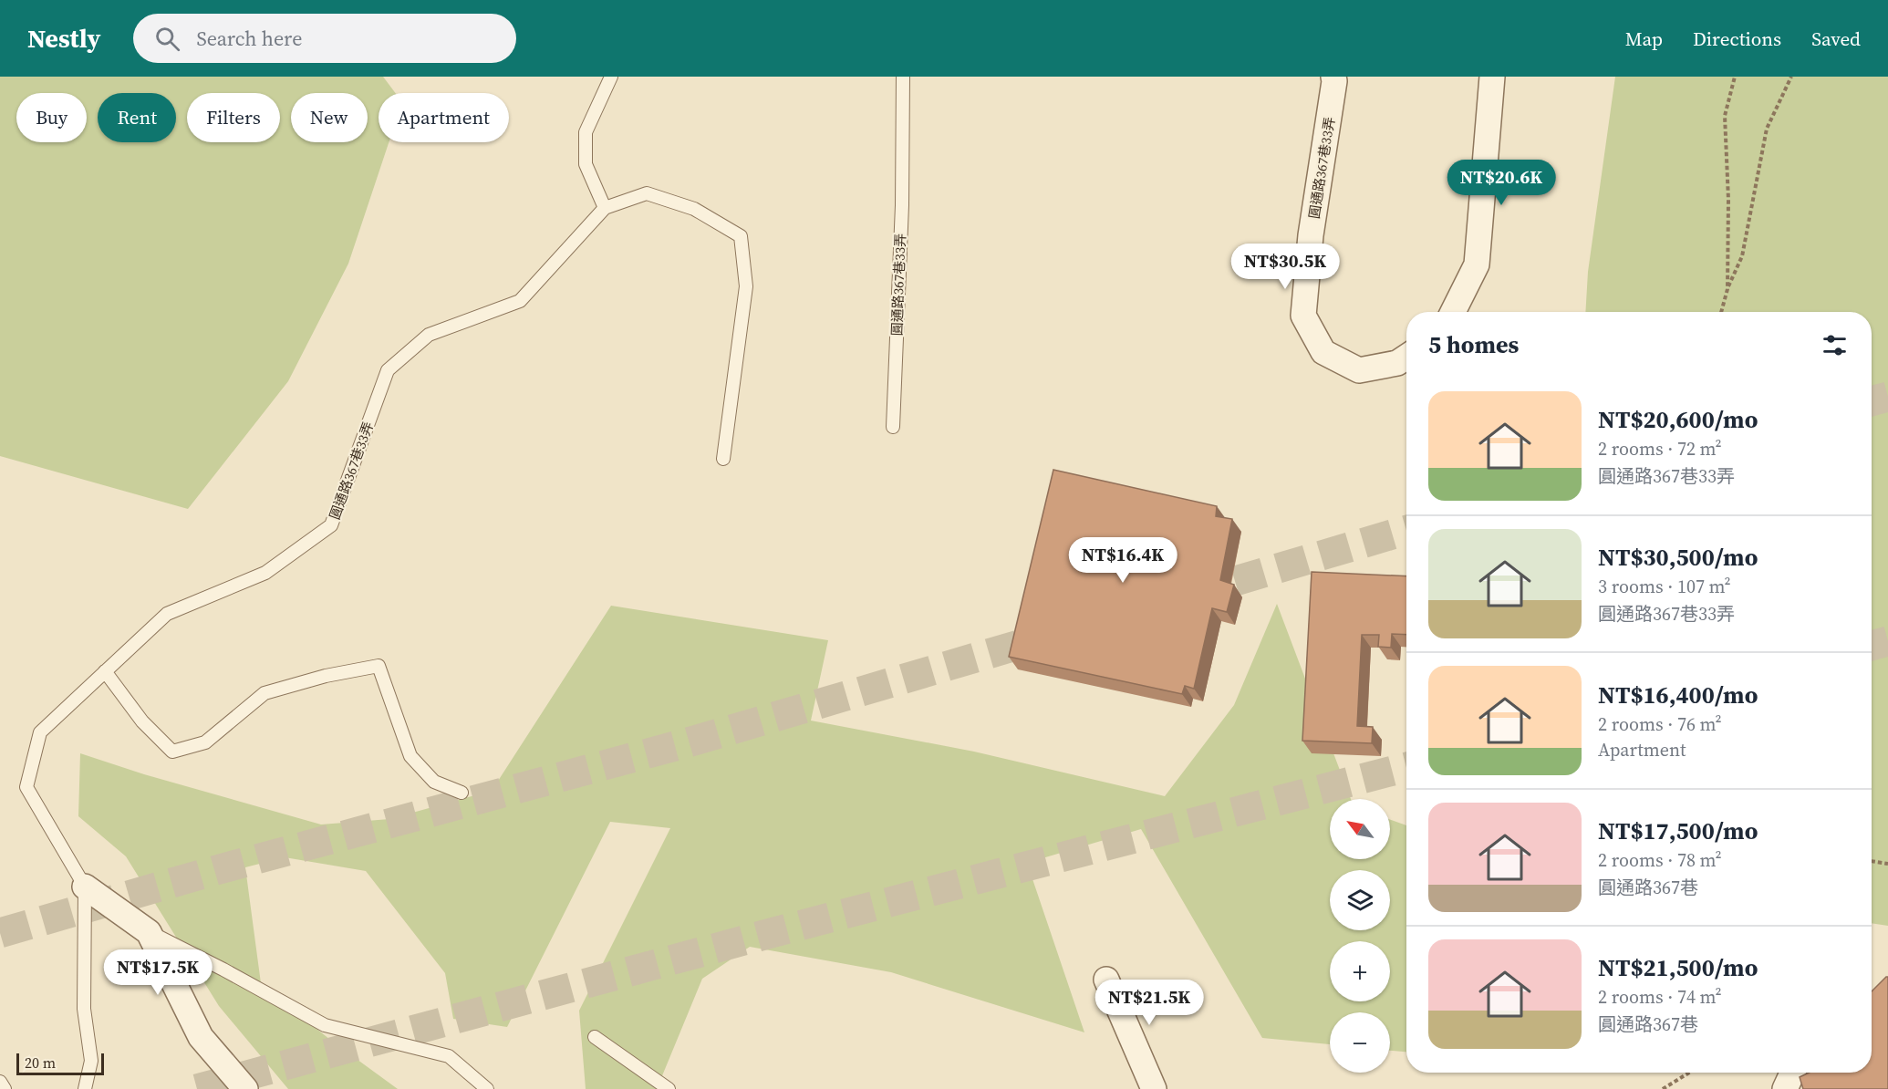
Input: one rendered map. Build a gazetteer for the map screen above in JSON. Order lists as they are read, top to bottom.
{
  "streets": {
    "street": ["圓通路367巷33弄"]
  },
  "scale_bar": "20 m",
  "north": "top left",
  "page": {
    "header": "Nestly",
    "search": "Search here",
    "nav": ["Map", "Directions", "Saved"],
    "chip": [
      "Buy",
      "Rent",
      "Filters",
      "New",
      "Apartment"
    ],
    "price": [
      "NT$20.6K",
      "NT$30.5K",
      "NT$16.4K",
      "NT$17.5K",
      "NT$21.5K"
    ],
    "heading": "5 homes",
    "list": [
      {
        "name": "NT$20,600/mo",
        "note": "2 rooms · 72 m² · 圓通路367巷33弄"
      },
      {
        "name": "NT$30,500/mo",
        "note": "3 rooms · 107 m² · 圓通路367巷33弄"
      },
      {
        "name": "NT$16,400/mo",
        "note": "2 rooms · 76 m² · Apartment"
      },
      {
        "name": "NT$17,500/mo",
        "note": "2 rooms · 78 m² · 圓通路367巷"
      },
      {
        "name": "NT$21,500/mo",
        "note": "2 rooms · 74 m² · 圓通路367巷"
      }
    ],
    "map_buttons": ["+", "−"],
    "scale": "20 m"
  }
}
